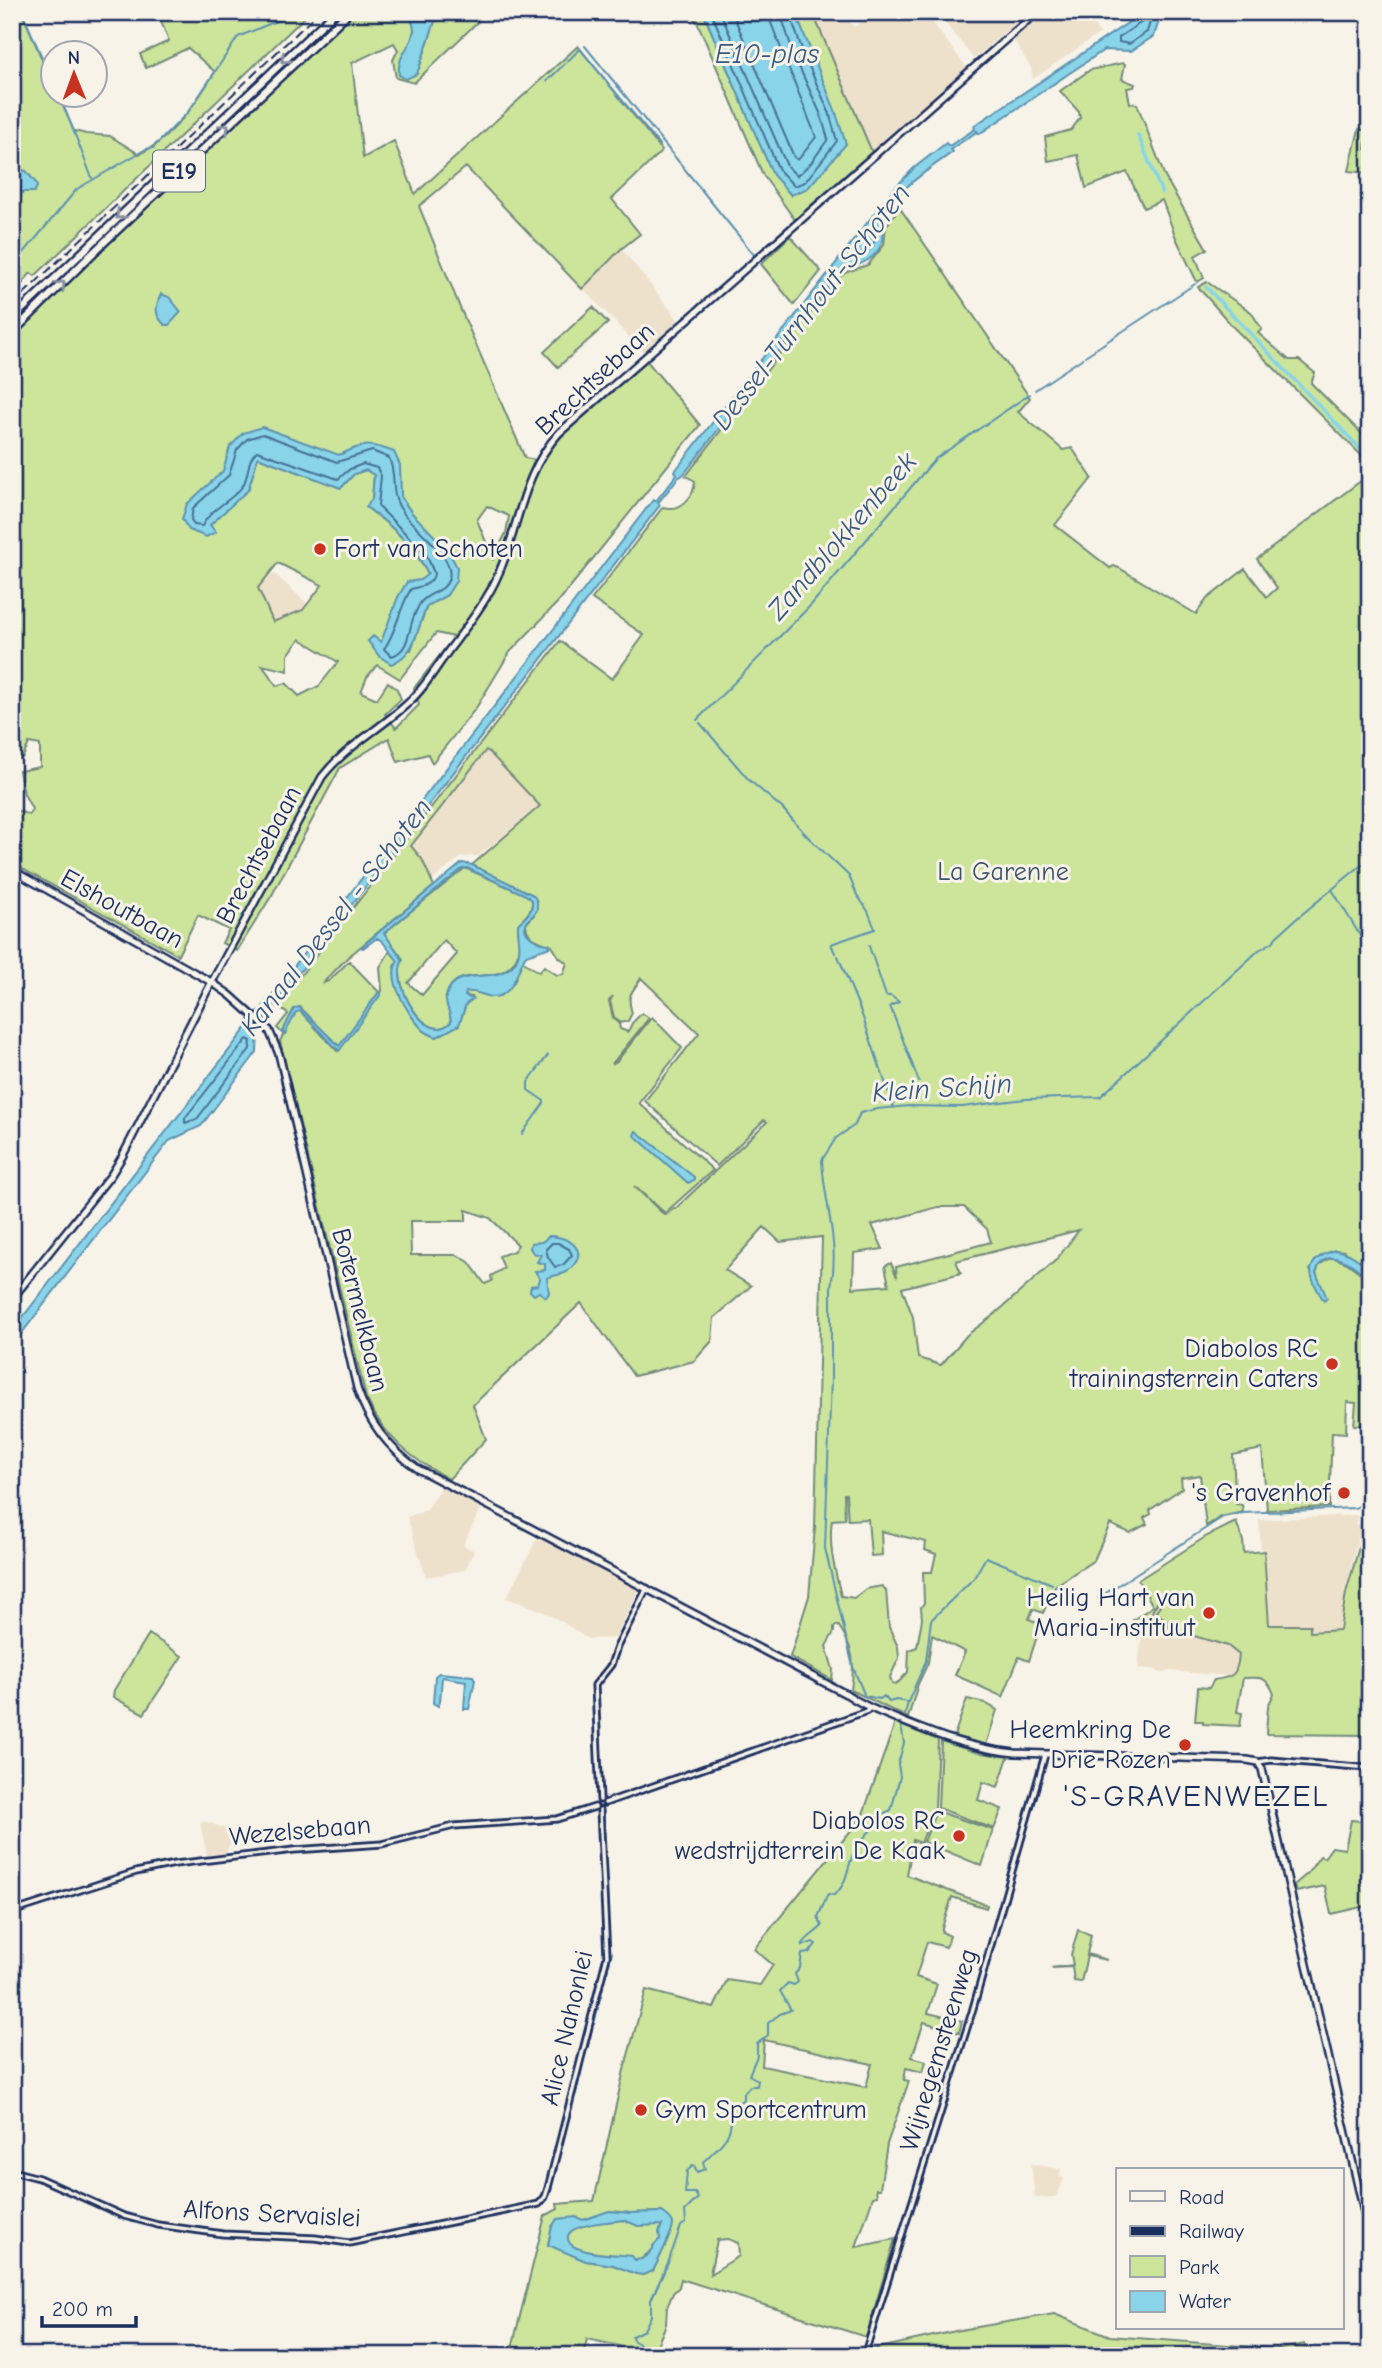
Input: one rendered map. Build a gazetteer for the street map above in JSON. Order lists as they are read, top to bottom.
{
  "streets": {
    "highway": ["E19"],
    "main road": ["Brechtsebaan", "Elshoutbaan", "Botermelkbaan"],
    "street": [
      "Wezelsebaan",
      "Alice Nahonlei",
      "Wijnegemsteenweg",
      "Alfons Servaislei"
    ]
  },
  "crossings": [
    ["Brechtsebaan", "Elshoutbaan"],
    ["Brechtsebaan", "Botermelkbaan"],
    ["Elshoutbaan", "Botermelkbaan"],
    ["Botermelkbaan", "Wijnegemsteenweg"],
    ["Wezelsebaan", "Alice Nahonlei"],
    ["Alice Nahonlei", "Alfons Servaislei"]
  ],
  "districts": ["'S-GRAVENWEZEL"],
  "water": [
    "E10-plas",
    "Dessel-Turnhout-Schoten",
    "Zandblokkenbeek",
    "Kanaal Dessel - Schoten",
    "Klein Schijn"
  ],
  "parks": ["La Garenne"],
  "places": [
    "Fort van Schoten",
    "Diabolos RC trainingsterrein Caters",
    "'s Gravenhof",
    "Heilig Hart van Maria-instituut",
    "Heemkring De Drie Rozen",
    "Diabolos RC wedstrijdterrein De Kaak",
    "Gym Sportcentrum"
  ],
  "legend": [
    "Road",
    "Railway",
    "Park",
    "Water"
  ],
  "scale_bar": "200 m",
  "north": "top"
}
